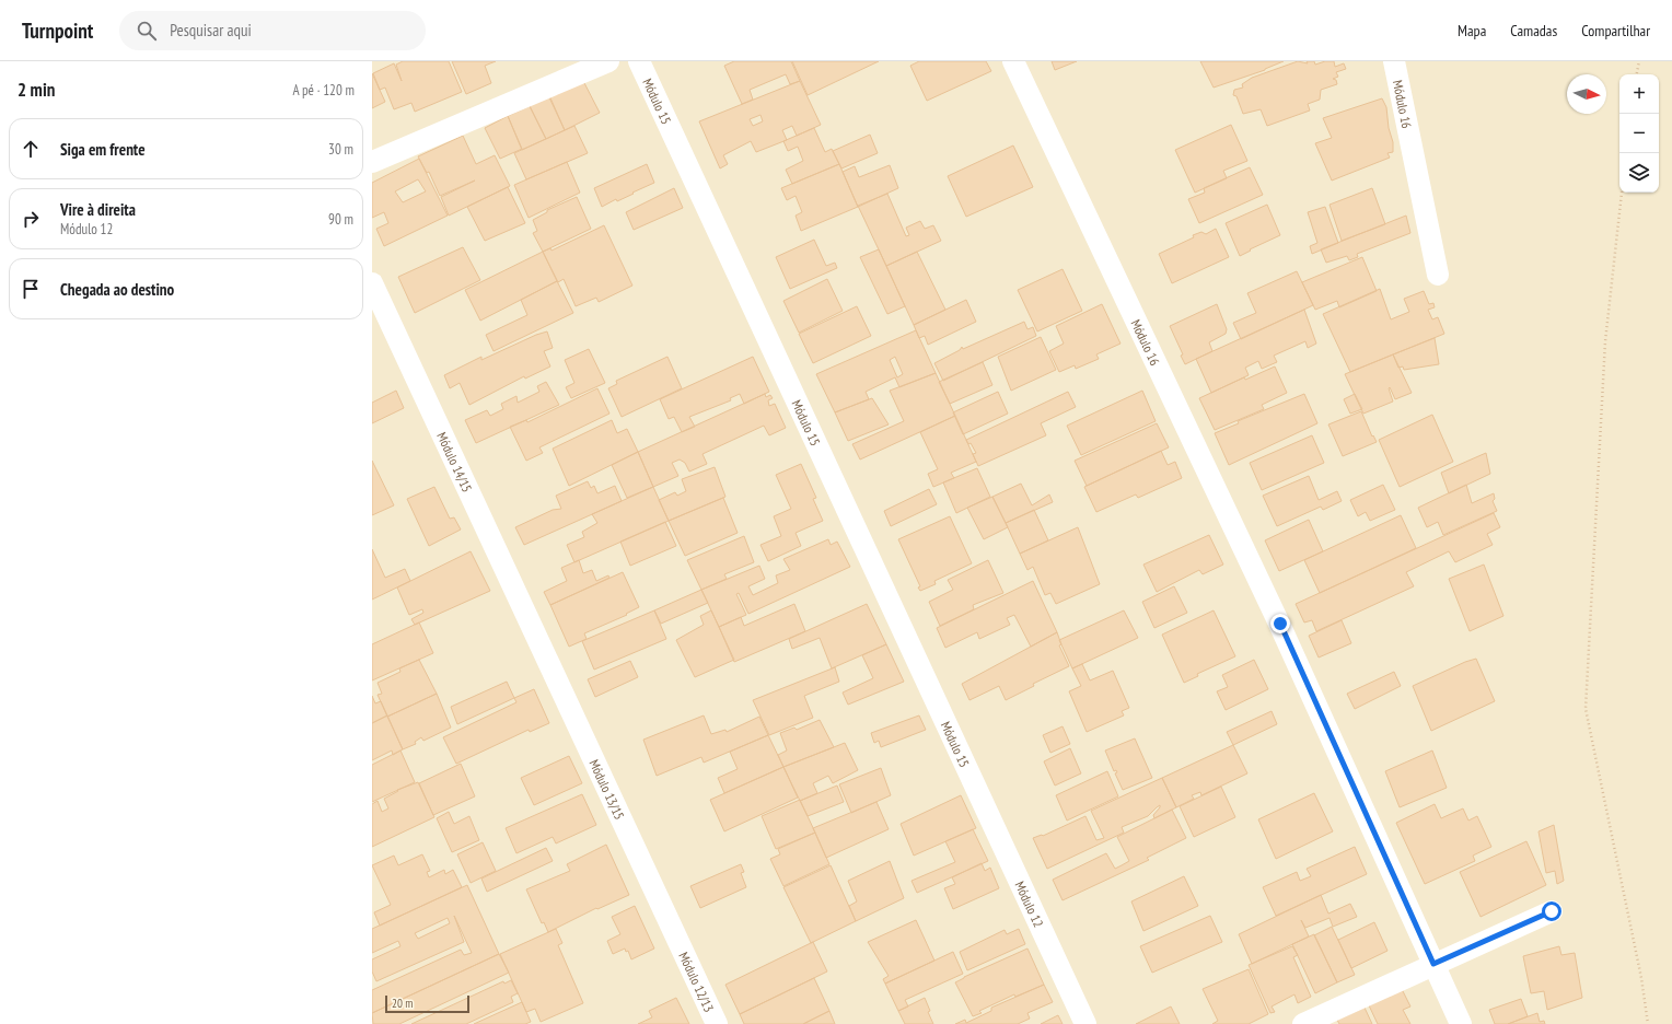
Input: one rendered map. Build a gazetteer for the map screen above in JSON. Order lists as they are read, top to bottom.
{
  "streets": {
    "street": [
      "Módulo 15",
      "Módulo 16",
      "Módulo 14/15",
      "Módulo 13/15",
      "Módulo 12",
      "Módulo 12/13"
    ]
  },
  "crossings": [
    ["Módulo 15", "Módulo 12"],
    ["Módulo 14/15", "Módulo 13/15"],
    ["Módulo 13/15", "Módulo 12/13"]
  ],
  "scale_bar": "20 m",
  "north": "right",
  "page": {
    "header": "Turnpoint",
    "search": "Pesquisar aqui",
    "nav": ["Mapa", "Camadas", "Compartilhar"],
    "heading": ["2 min", "A pé · 120 m"],
    "map_buttons": ["+", "−"],
    "list": [
      ["Siga em frente", "30 m"],
      ["Vire à direita", "Módulo 12", "90 m"],
      "Chegada ao destino"
    ],
    "scale": "20 m"
  }
}
